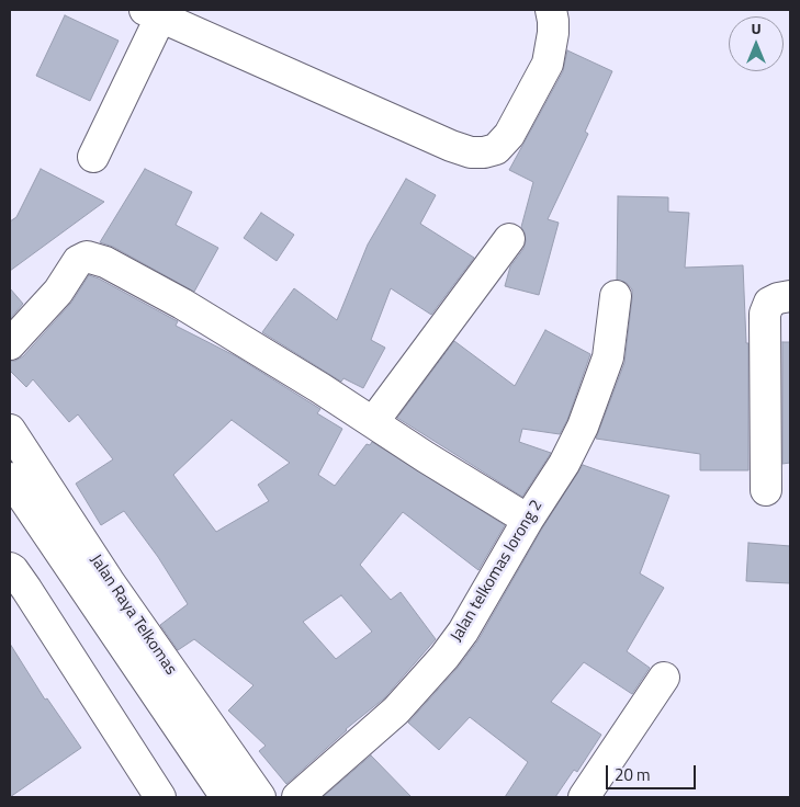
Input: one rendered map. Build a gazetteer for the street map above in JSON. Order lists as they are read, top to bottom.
{
  "streets": {
    "street": ["Jalan telkomas lorong 2", "Jalan Raya Telkomas"]
  },
  "scale_bar": "20 m",
  "north": "top"
}
